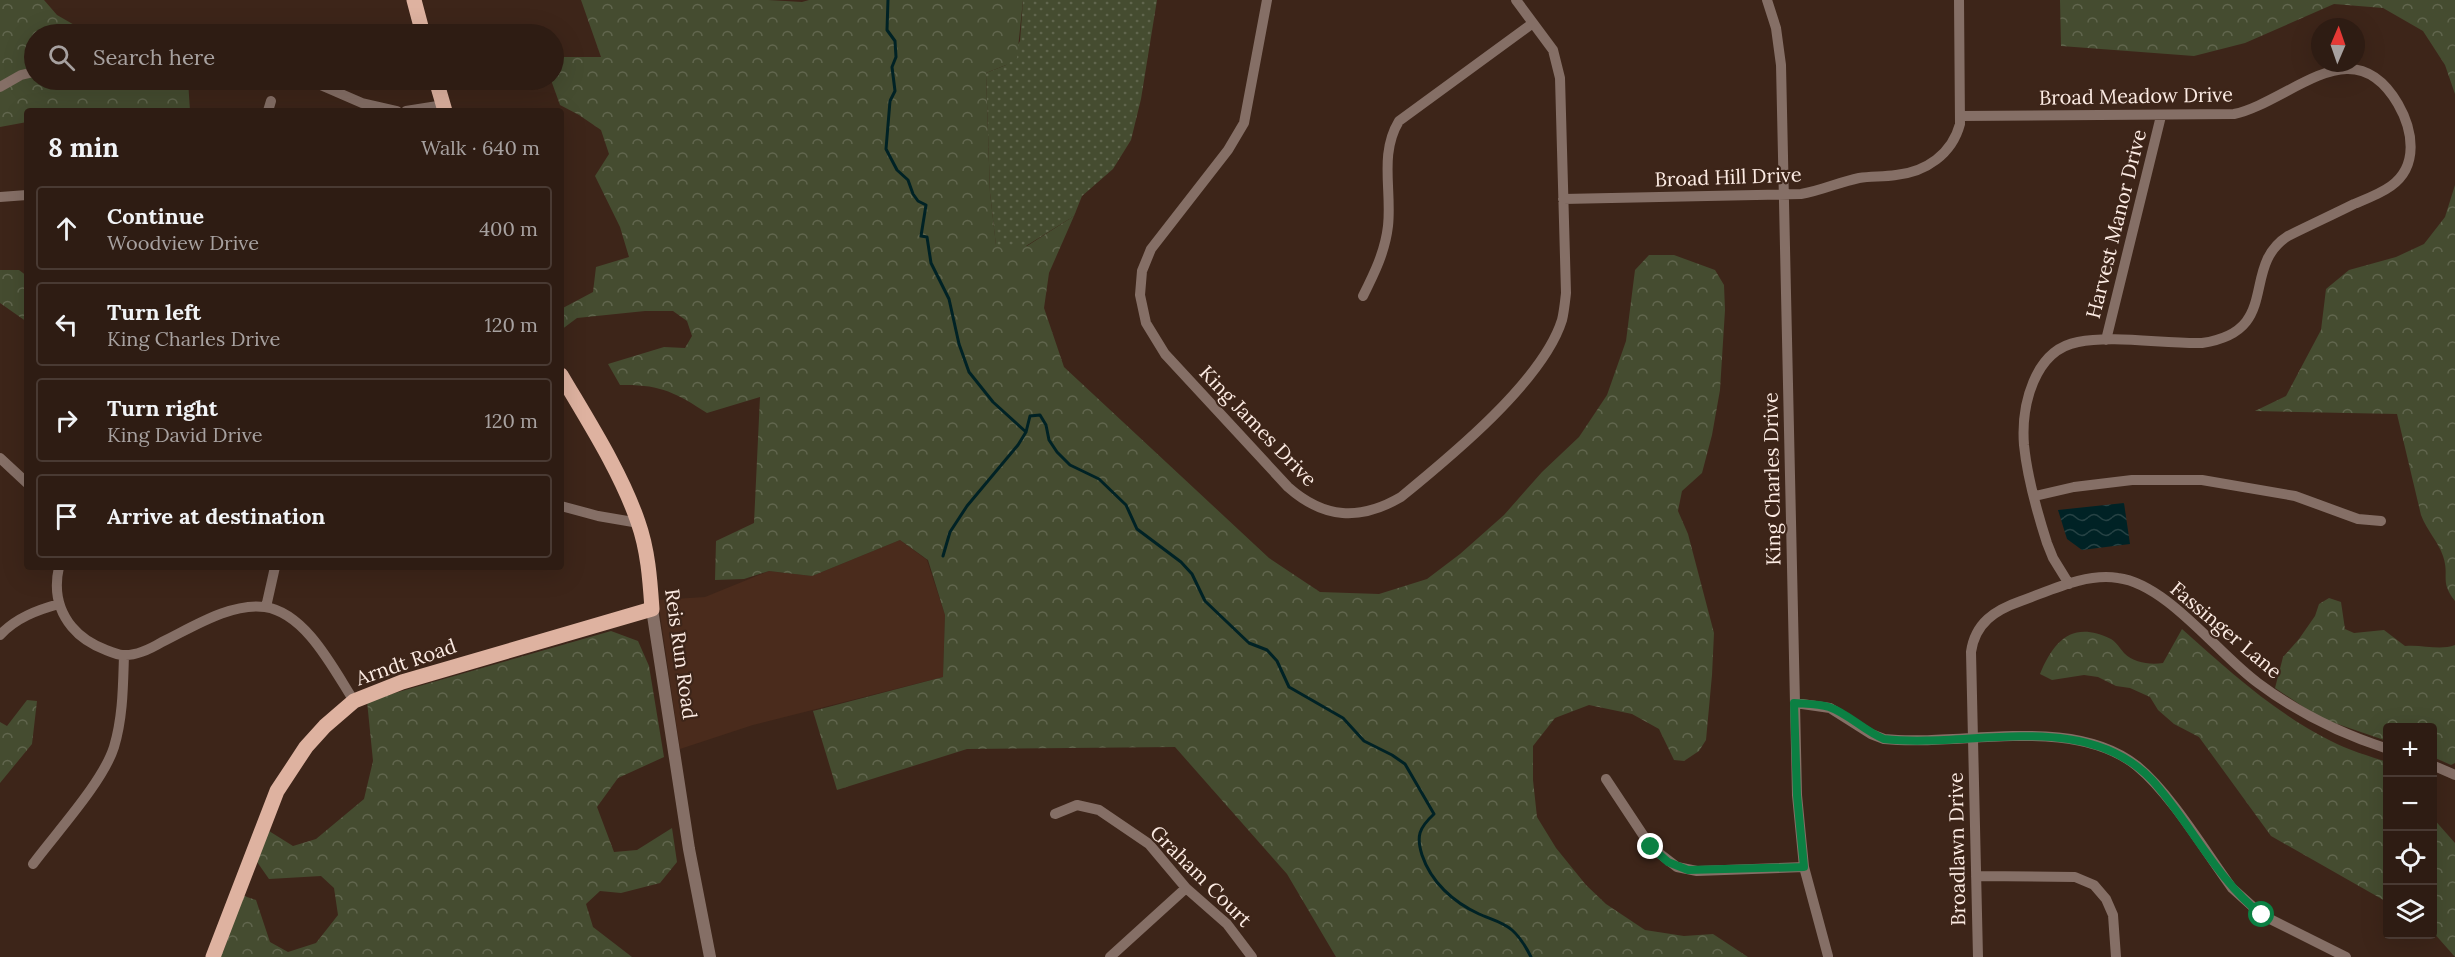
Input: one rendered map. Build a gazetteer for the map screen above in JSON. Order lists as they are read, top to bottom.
{
  "streets": {
    "main road": ["Reis Run Road", "Arndt Road"],
    "street": [
      "Broad Meadow Drive",
      "Broad Hill Drive",
      "Harvest Manor Drive",
      "King James Drive",
      "King Charles Drive",
      "Fassinger Lane",
      "Broadlawn Drive",
      "Graham Court"
    ]
  },
  "crossings": [
    ["Broad Meadow Drive", "Broad Hill Drive"],
    ["Broad Meadow Drive", "Harvest Manor Drive"],
    ["Broad Meadow Drive", "Fassinger Lane"],
    ["Broad Meadow Drive", "Broadlawn Drive"],
    ["Broad Hill Drive", "King James Drive"],
    ["Broad Hill Drive", "King Charles Drive"],
    ["Fassinger Lane", "Broadlawn Drive"],
    ["Reis Run Road", "Arndt Road"]
  ],
  "north": "top",
  "page": {
    "search": "Search here",
    "heading": ["8 min", "Walk · 640 m"],
    "list": [
      ["Continue", "Woodview Drive", "400 m"],
      ["Turn left", "King Charles Drive", "120 m"],
      ["Turn right", "King David Drive", "120 m"],
      "Arrive at destination"
    ],
    "map_buttons": ["+", "−"]
  }
}
